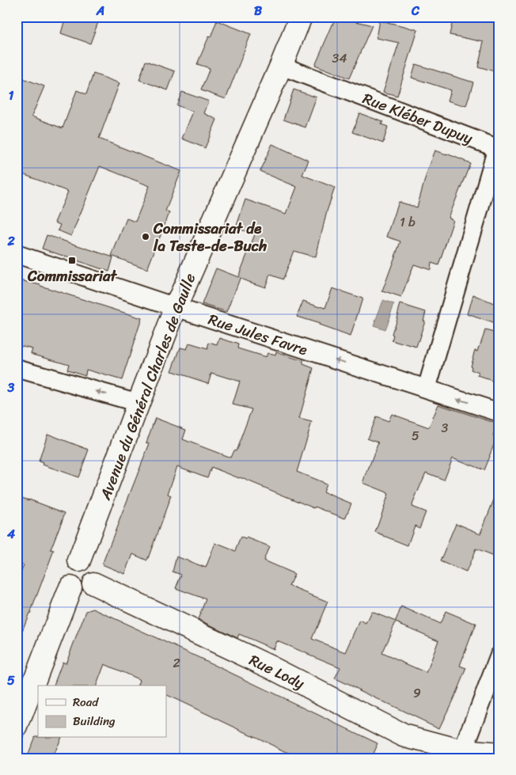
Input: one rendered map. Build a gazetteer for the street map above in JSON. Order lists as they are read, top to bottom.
{
  "streets": {
    "street": [
      "Rue Kléber Dupuy",
      "Rue Jules Favre",
      "Avenue du Général Charles de Gaulle",
      "Rue Lody"
    ]
  },
  "crossings": [
    ["Rue Kléber Dupuy", "Rue Jules Favre"],
    ["Rue Kléber Dupuy", "Avenue du Général Charles de Gaulle"],
    ["Rue Jules Favre", "Avenue du Général Charles de Gaulle"],
    ["Avenue du Général Charles de Gaulle", "Rue Lody"]
  ],
  "one_way": ["Rue Jules Favre"],
  "places": {
    "other": ["Commissariat de la Teste-de-Buch"],
    "transit": ["Commissariat"]
  },
  "house_numbers": [
    "34",
    "1 b",
    "3",
    "5",
    "2",
    "9"
  ],
  "legend": ["Road", "Building"],
  "grid": {
    "columns": ["A", "B", "C"],
    "rows": [
      "1",
      "2",
      "3",
      "4",
      "5"
    ]
  }
}
